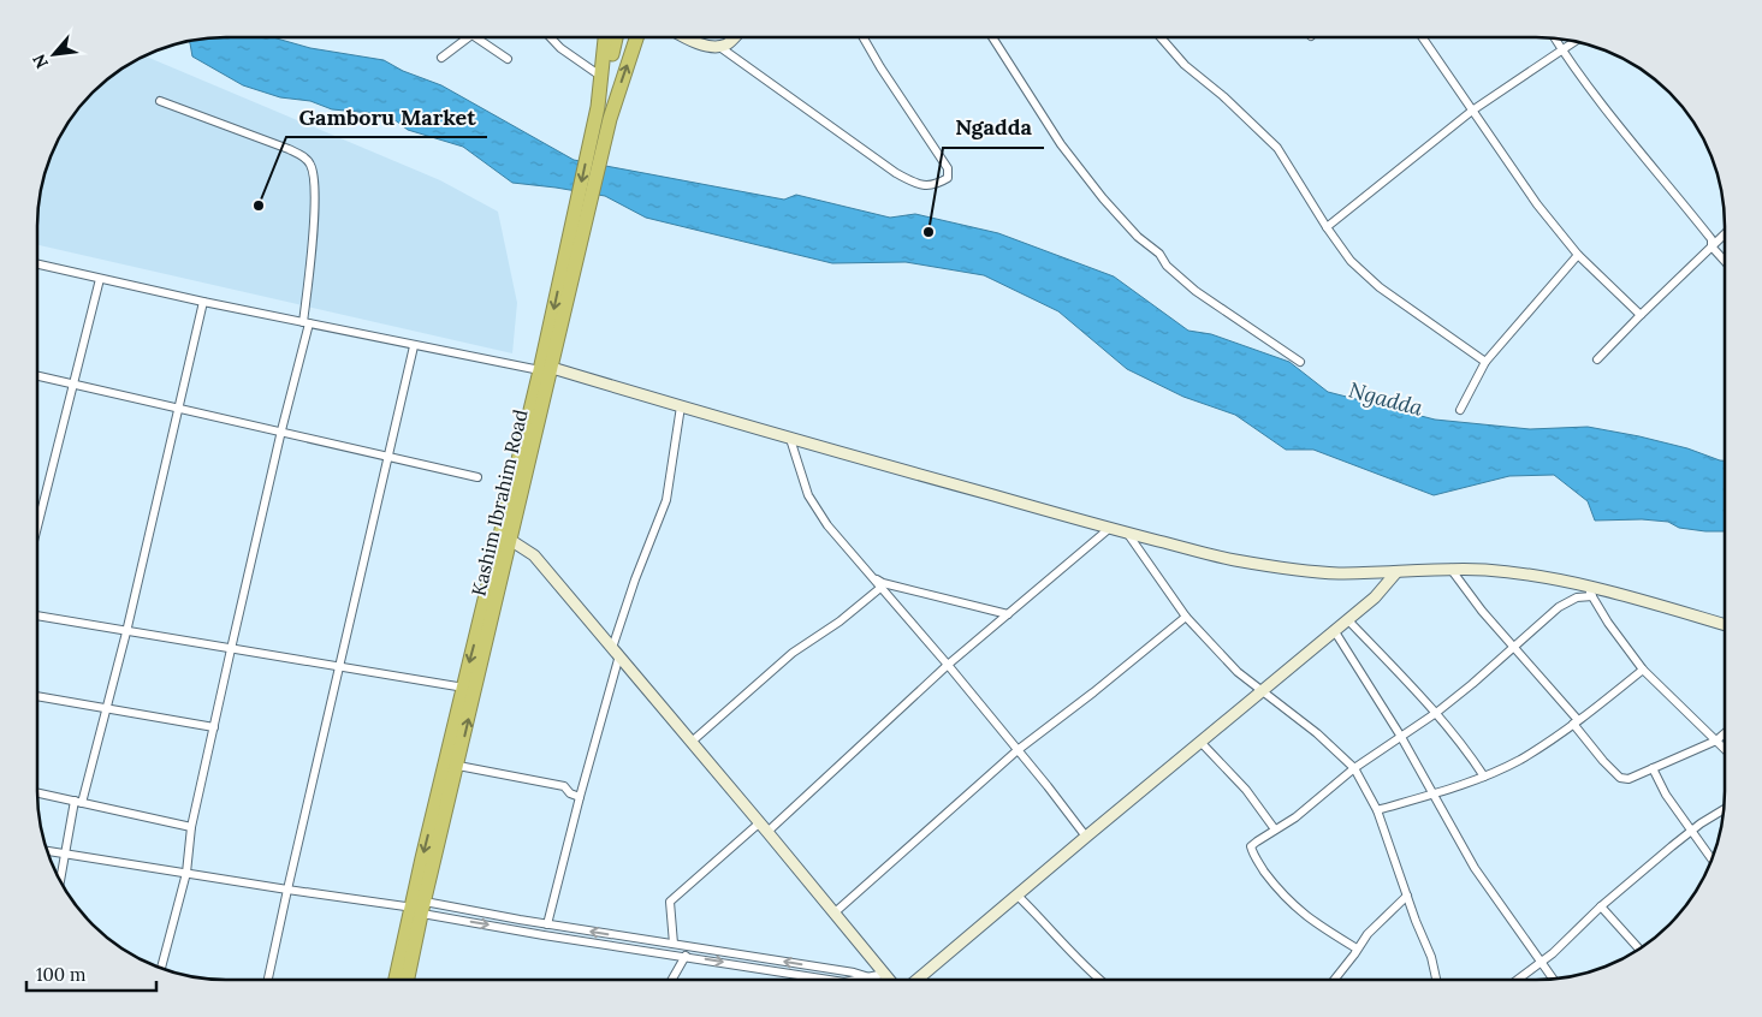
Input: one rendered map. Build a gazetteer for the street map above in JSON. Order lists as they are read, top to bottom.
{
  "streets": {
    "highway": ["Kashim Ibrahim Road"]
  },
  "water": ["Ngadda"],
  "places": ["Gamboru Market", "Ngadda"],
  "scale_bar": "100 m",
  "north": "bottom left"
}
